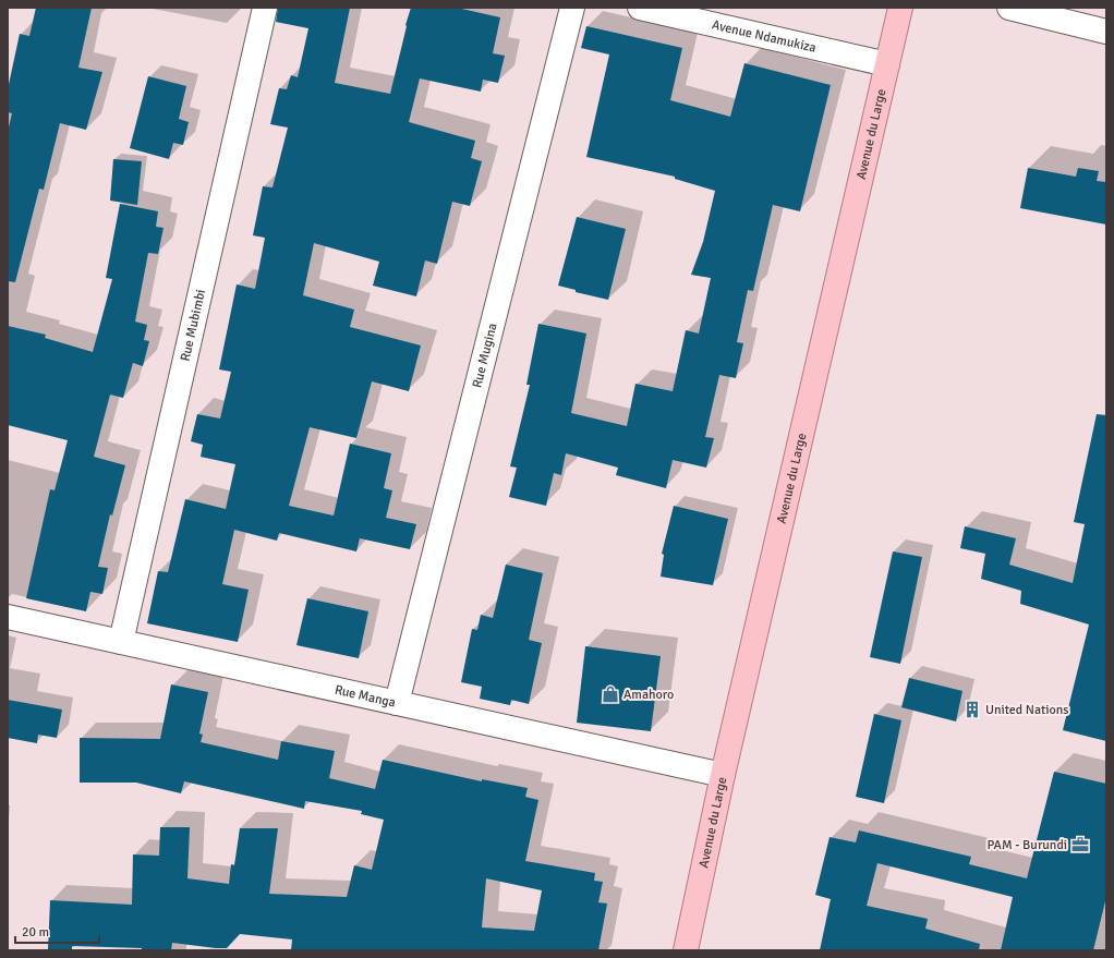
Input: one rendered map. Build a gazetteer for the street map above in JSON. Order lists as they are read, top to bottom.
{
  "streets": {
    "main road": ["Avenue du Large"],
    "street": [
      "Avenue Ndamukiza",
      "Rue Mubimbi",
      "Rue Mugina",
      "Rue Manga"
    ]
  },
  "crossings": [
    ["Avenue Ndamukiza", "Avenue du Large"],
    ["Avenue du Large", "Rue Manga"],
    ["Rue Mubimbi", "Rue Manga"],
    ["Rue Mugina", "Rue Manga"]
  ],
  "places": {
    "shop": ["Amahoro"],
    "building": ["United Nations"],
    "office": ["PAM - Burundi"]
  },
  "scale_bar": "20 m"
}
